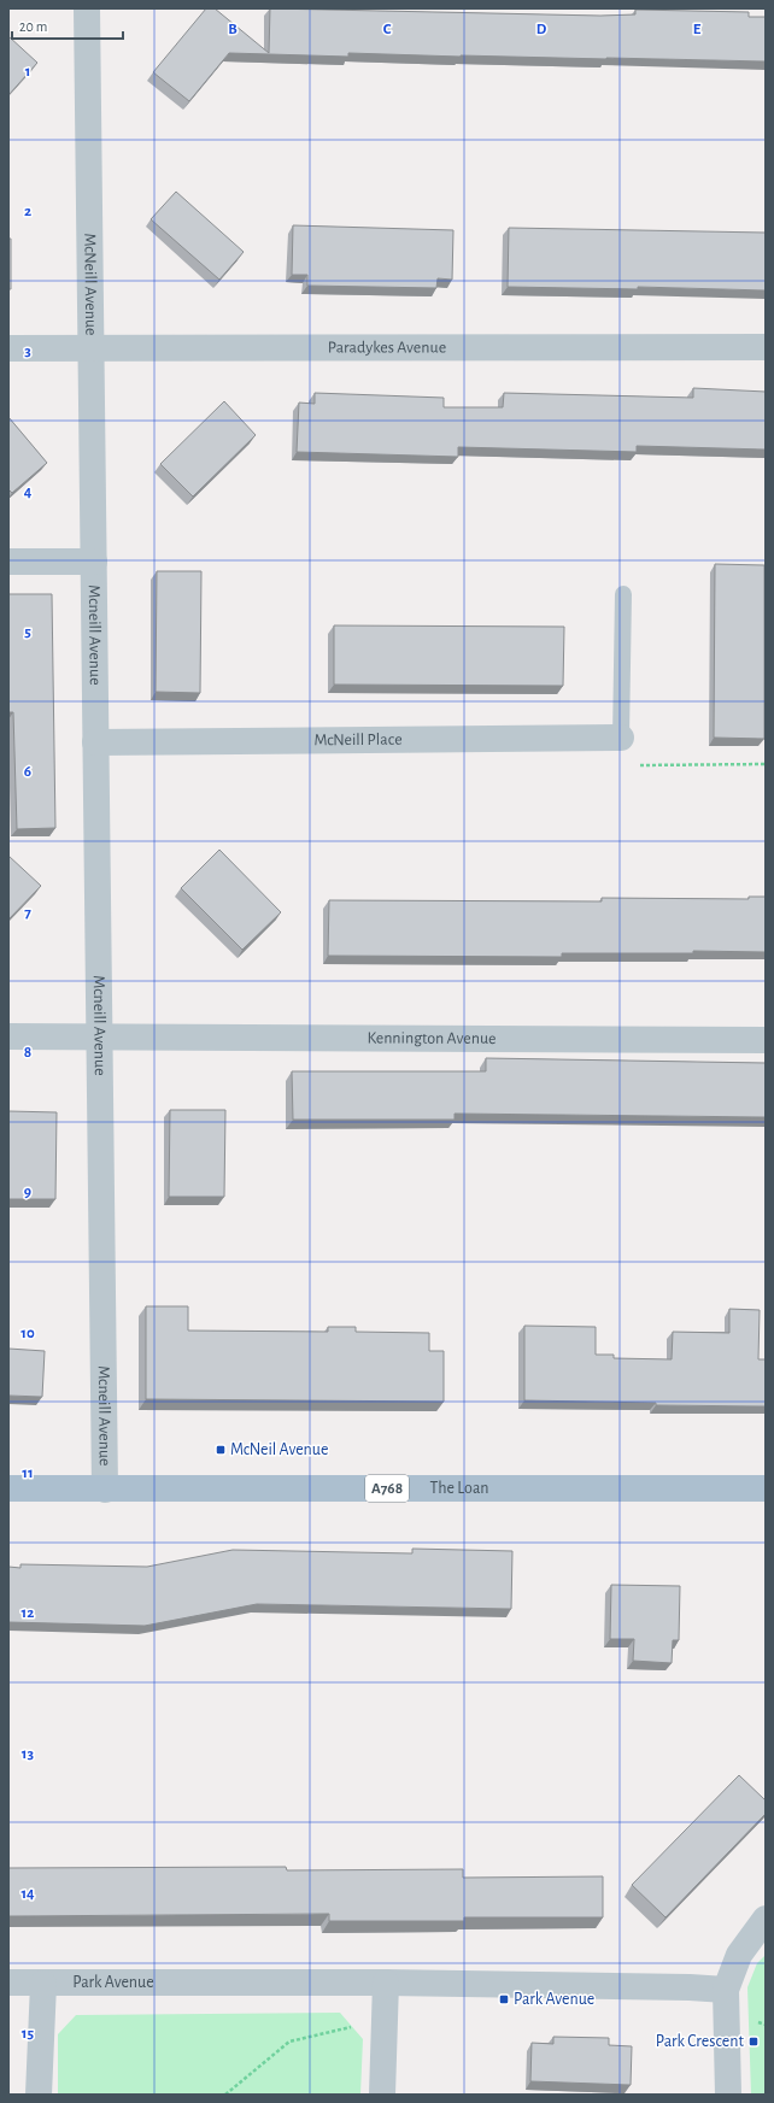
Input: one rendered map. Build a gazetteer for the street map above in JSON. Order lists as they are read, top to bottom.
{
  "streets": {
    "main road": ["A768", "The Loan"],
    "street": [
      "McNeill Avenue",
      "Paradykes Avenue",
      "Mcneill Avenue",
      "McNeill Place",
      "Kennington Avenue",
      "Park Avenue"
    ]
  },
  "crossings": [
    ["McNeill Avenue", "Paradykes Avenue"],
    ["McNeill Avenue", "Mcneill Avenue"],
    ["Mcneill Avenue", "McNeill Place"],
    ["Mcneill Avenue", "Kennington Avenue"],
    ["Mcneill Avenue", "The Loan"]
  ],
  "places": {
    "transit": ["McNeil Avenue", "Park Avenue", "Park Crescent"]
  },
  "scale_bar": "20 m",
  "grid": {
    "columns": [
      "B",
      "C",
      "D",
      "E"
    ],
    "rows": [
      "1",
      "2",
      "3",
      "4",
      "5",
      "6",
      "7",
      "8",
      "9",
      "10",
      "11",
      "12",
      "13",
      "14",
      "15"
    ]
  }
}
